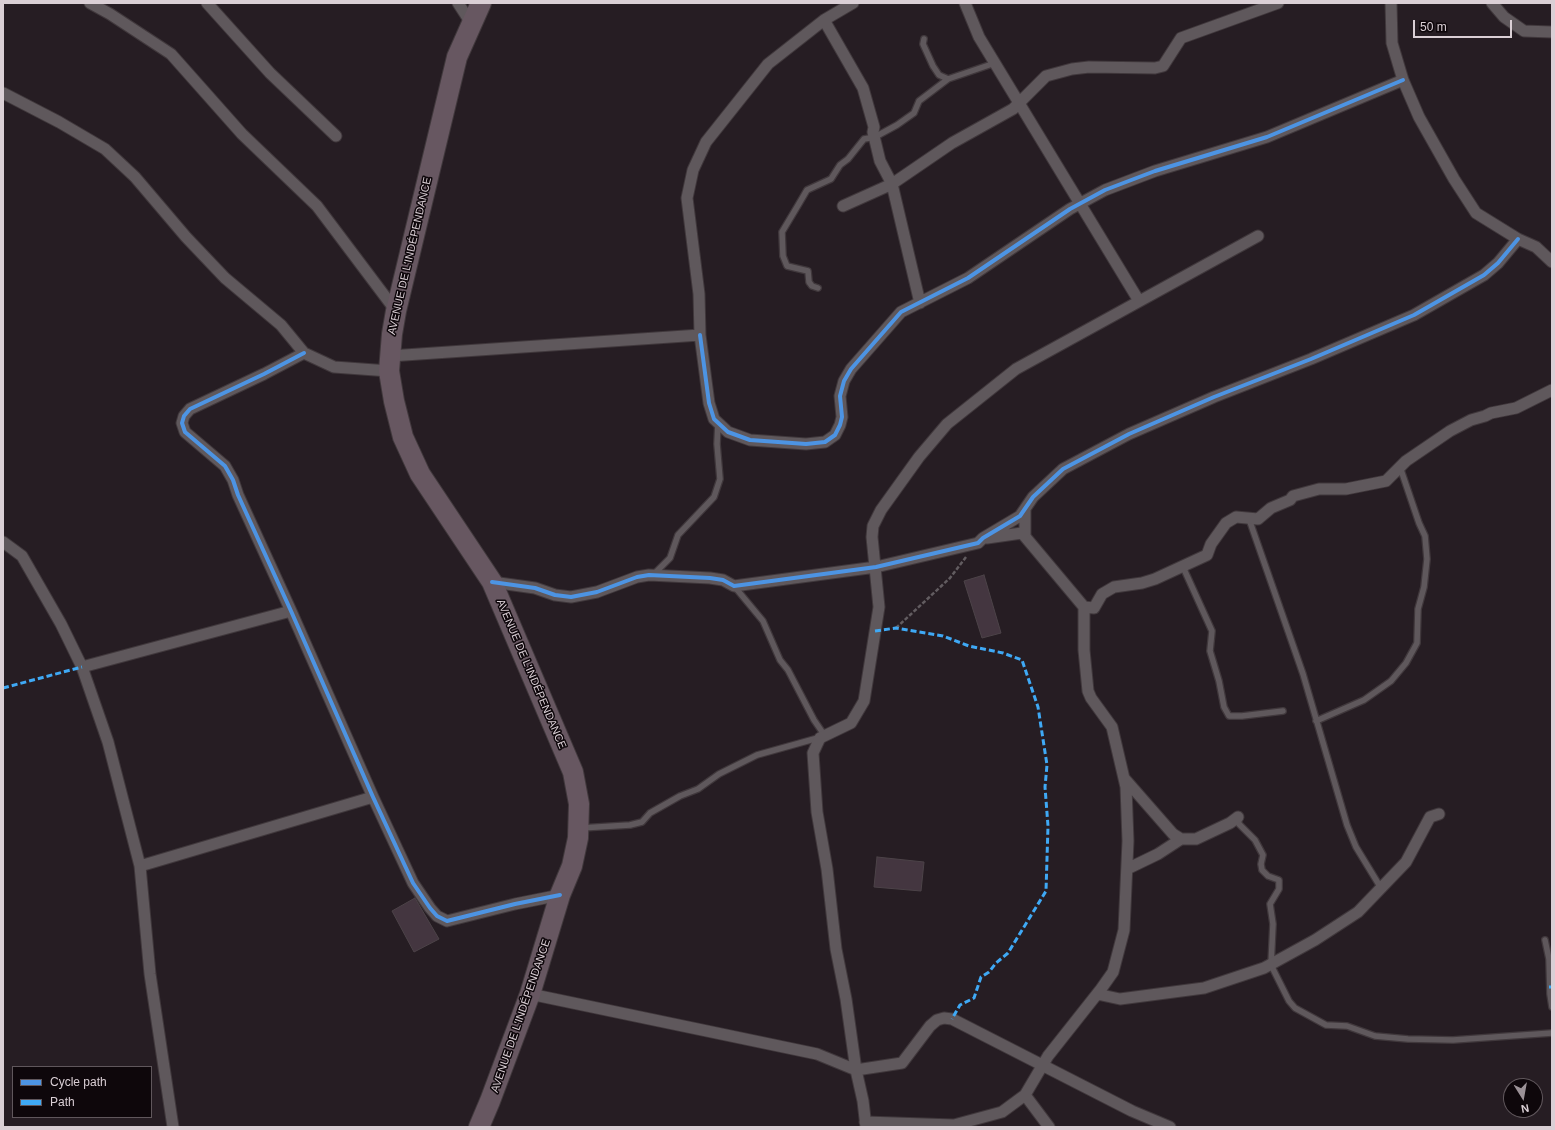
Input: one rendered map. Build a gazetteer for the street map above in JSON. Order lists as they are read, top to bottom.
{
  "streets": {
    "highway": ["AVENUE DE L'INDÉPENDANCE"]
  },
  "legend": ["Cycle path", "Path"],
  "scale_bar": "50 m",
  "north": "bottom"
}
